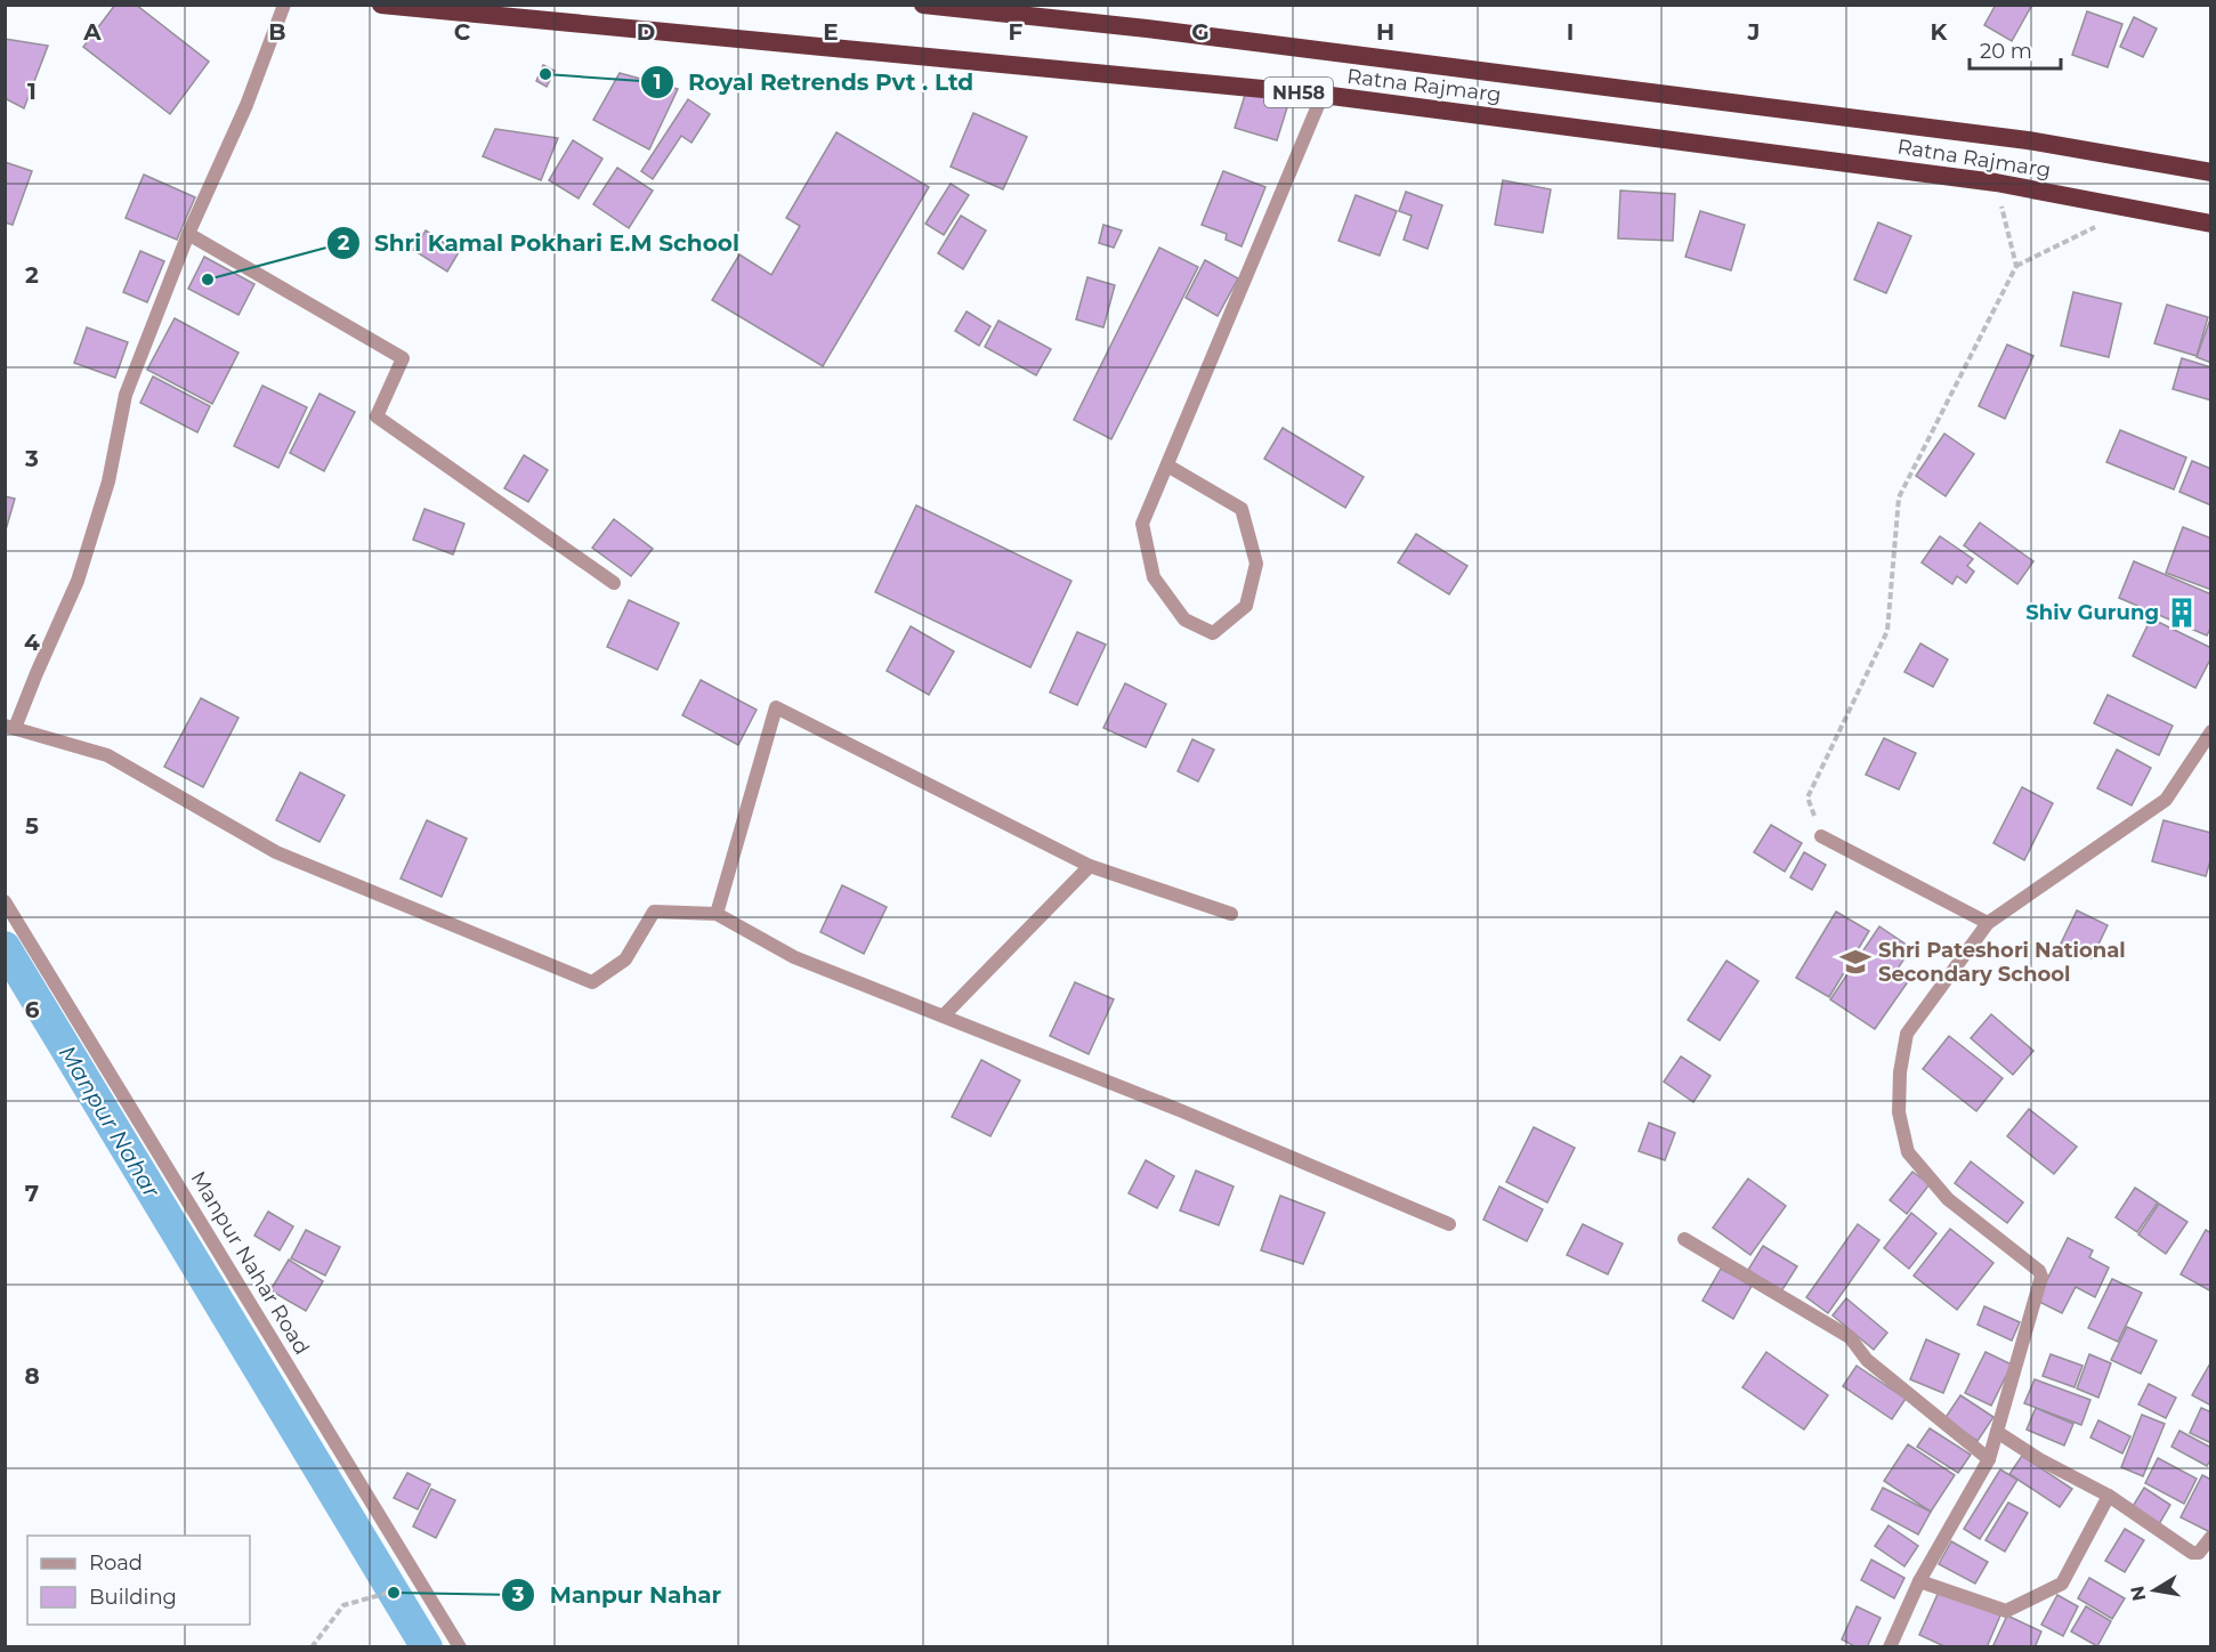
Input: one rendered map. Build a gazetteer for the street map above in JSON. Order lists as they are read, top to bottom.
{
  "streets": {
    "highway": ["Ratna Rajmarg", "NH58"],
    "street": ["Manpur Nahar Road"]
  },
  "water": ["Manpur Nahar"],
  "places": {
    "other": ["Royal Retrends Pvt . Ltd", "Shri Kamal Pokhari E.M School", "Manpur Nahar"],
    "building": ["Shiv Gurung"],
    "school or university": ["Shri Pateshori National Secondary School"]
  },
  "legend": ["Road", "Building"],
  "scale_bar": "20 m",
  "north": "left",
  "grid": {
    "columns": [
      "A",
      "B",
      "C",
      "D",
      "E",
      "F",
      "G",
      "H",
      "I",
      "J",
      "K"
    ],
    "rows": [
      "1",
      "2",
      "3",
      "4",
      "5",
      "6",
      "7",
      "8"
    ]
  }
}
